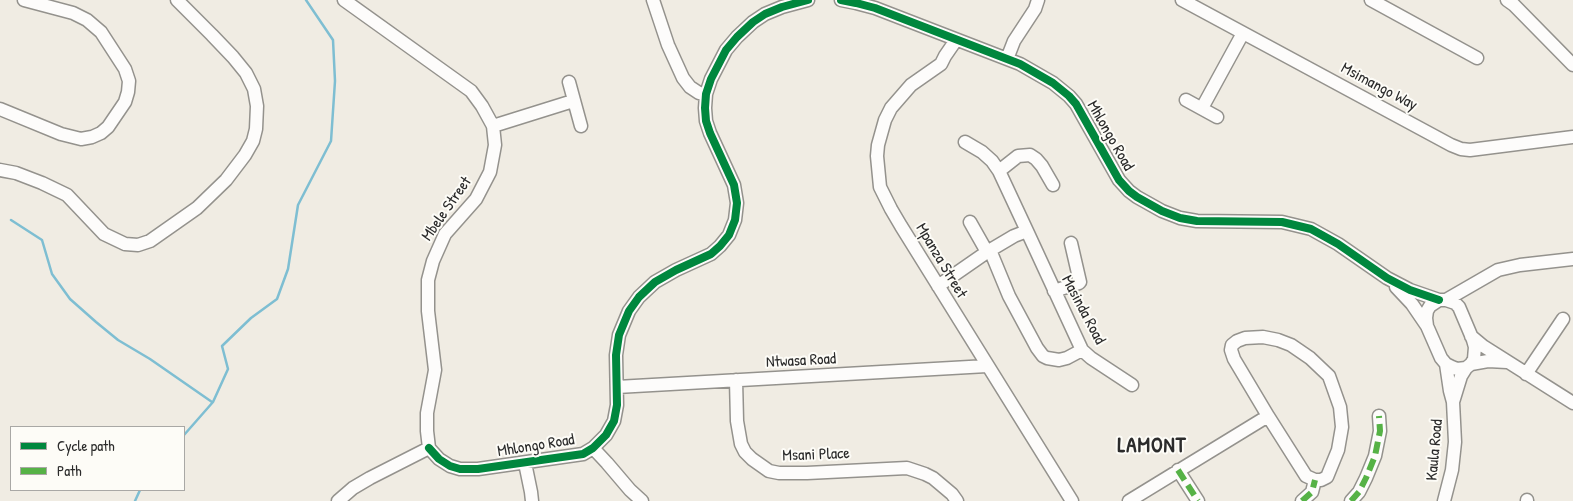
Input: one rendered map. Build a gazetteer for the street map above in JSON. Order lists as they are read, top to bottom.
{
  "streets": {
    "street": [
      "Msimango Way",
      "Mhlongo Road",
      "Mbele Street",
      "Mpanza Street",
      "Masinda Road",
      "Ntwasa Road",
      "Kaula Road",
      "Msani Place"
    ]
  },
  "crossings": [
    ["Mhlongo Road", "Mbele Street"],
    ["Mhlongo Road", "Mpanza Street"],
    ["Mhlongo Road", "Ntwasa Road"],
    ["Mhlongo Road", "Kaula Road"],
    ["Mpanza Street", "Ntwasa Road"],
    ["Ntwasa Road", "Msani Place"]
  ],
  "districts": ["LAMONT"],
  "legend": ["Cycle path", "Path"]
}
